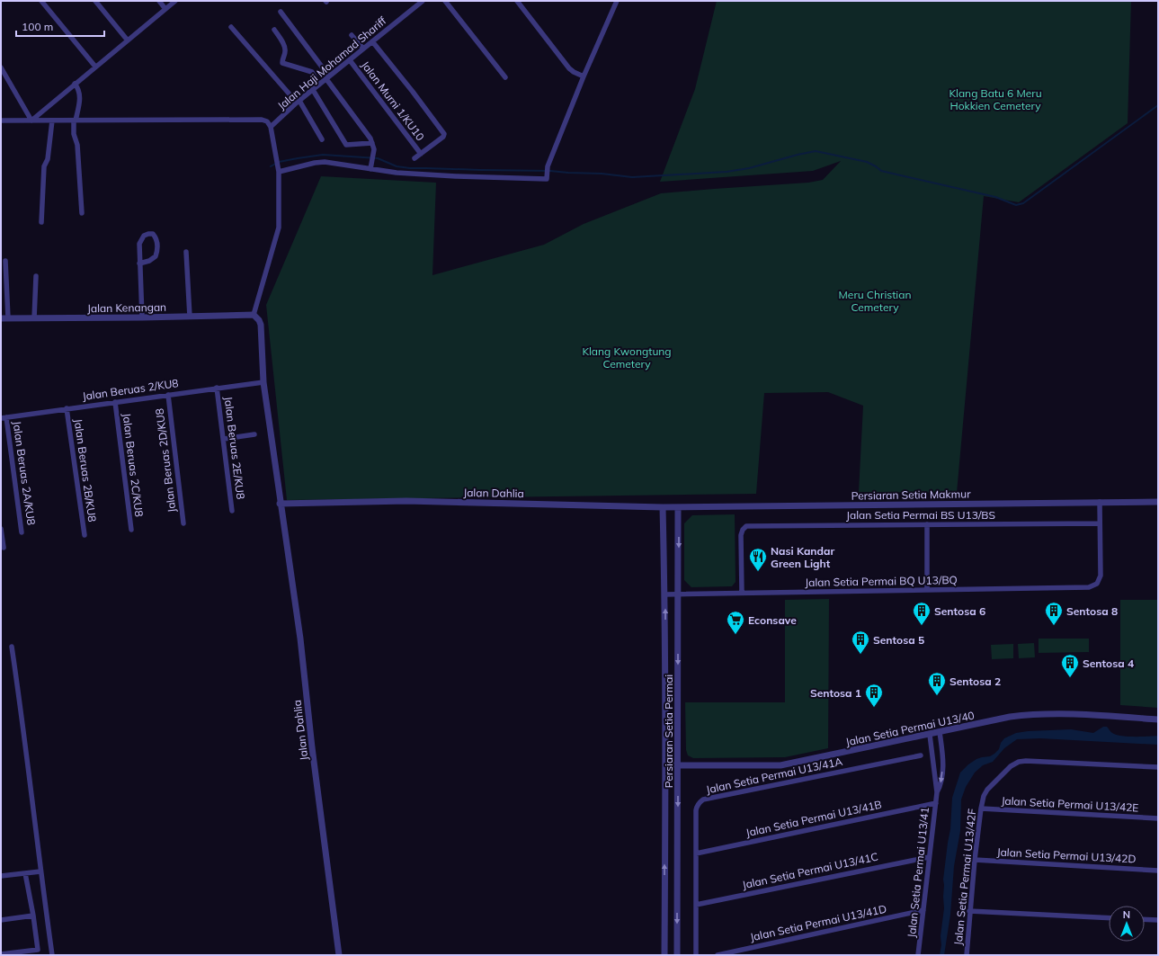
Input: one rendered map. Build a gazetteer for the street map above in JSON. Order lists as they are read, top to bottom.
{
  "streets": {
    "street": [
      "Jalan Haji Mohamad Shariff",
      "Jalan Murni 1/KU10",
      "Jalan Kenangan",
      "Jalan Beruas 2/KU8",
      "Jalan Beruas 2E/KU8",
      "Jalan Beruas 2D/KU8",
      "Jalan Beruas 2C/KU8",
      "Jalan Beruas 2B/KU8",
      "Jalan Beruas 2A/KU8",
      "Jalan Dahlia",
      "Persiaran Setia Makmur",
      "Jalan Setia Permai BS U13/BS",
      "Jalan Setia Permai BQ U13/BQ",
      "Jalan Setia Permai U13/40",
      "Persiaran Setia Permai",
      "Jalan Setia Permai U13/41A",
      "Jalan Setia Permai U13/42E",
      "Jalan Setia Permai U13/41B",
      "Jalan Setia Permai U13/42D",
      "Jalan Setia Permai U13/41C",
      "Jalan Setia Permai U13/41",
      "Jalan Setia Permai U13/42F",
      "Jalan Setia Permai U13/41D"
    ]
  },
  "crossings": [
    ["Jalan Haji Mohamad Shariff", "Jalan Murni 1/KU10"],
    ["Jalan Kenangan", "Jalan Dahlia"],
    ["Jalan Beruas 2/KU8", "Jalan Beruas 2E/KU8"],
    ["Jalan Beruas 2/KU8", "Jalan Beruas 2D/KU8"],
    ["Jalan Beruas 2/KU8", "Jalan Beruas 2C/KU8"],
    ["Jalan Beruas 2/KU8", "Jalan Beruas 2B/KU8"],
    ["Jalan Beruas 2/KU8", "Jalan Beruas 2A/KU8"],
    ["Jalan Beruas 2/KU8", "Jalan Dahlia"],
    ["Jalan Dahlia", "Persiaran Setia Makmur"],
    ["Jalan Dahlia", "Persiaran Setia Permai"],
    ["Persiaran Setia Makmur", "Persiaran Setia Permai"],
    ["Jalan Setia Permai BS U13/BS", "Jalan Setia Permai BQ U13/BQ"],
    ["Jalan Setia Permai BQ U13/BQ", "Persiaran Setia Permai"],
    ["Jalan Setia Permai U13/40", "Persiaran Setia Permai"],
    ["Jalan Setia Permai U13/40", "Jalan Setia Permai U13/41"],
    ["Jalan Setia Permai U13/41A", "Jalan Setia Permai U13/41B"],
    ["Jalan Setia Permai U13/41A", "Jalan Setia Permai U13/41C"],
    ["Jalan Setia Permai U13/42E", "Jalan Setia Permai U13/42F"],
    ["Jalan Setia Permai U13/41B", "Jalan Setia Permai U13/41"],
    ["Jalan Setia Permai U13/42D", "Jalan Setia Permai U13/42F"],
    ["Jalan Setia Permai U13/41C", "Jalan Setia Permai U13/41"],
    ["Jalan Setia Permai U13/41", "Jalan Setia Permai U13/41D"]
  ],
  "parks": ["Klang Batu 6 Meru Hokkien Cemetery", "Meru Christian Cemetery", "Klang Kwongtung Cemetery"],
  "places": {
    "restaurant": ["Nasi Kandar Green Light"],
    "building": [
      "Sentosa 6",
      "Sentosa 8",
      "Sentosa 5",
      "Sentosa 4",
      "Sentosa 2",
      "Sentosa 1"
    ],
    "supermarket": ["Econsave"]
  },
  "scale_bar": "100 m",
  "north": "top"
}
